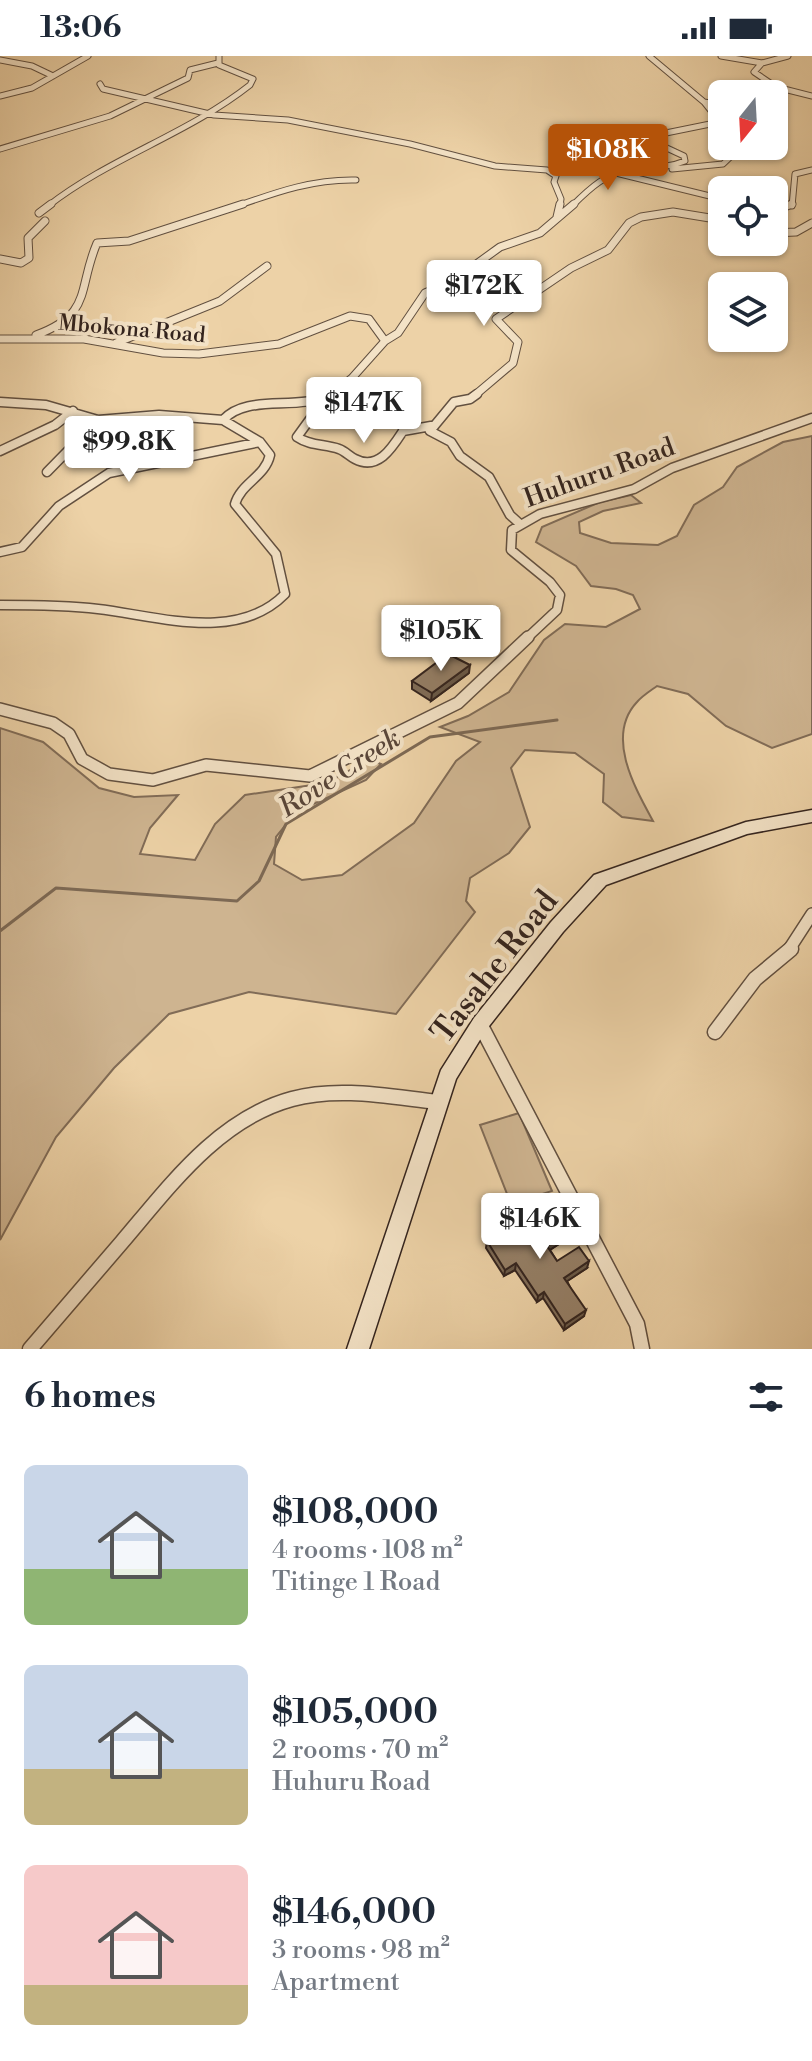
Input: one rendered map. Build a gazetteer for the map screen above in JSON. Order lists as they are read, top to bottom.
{
  "streets": {
    "street": ["Mbokona Road", "Huhuru Road", "Tasahe Road"]
  },
  "water": ["Rove Creek"],
  "north": "bottom",
  "page": {
    "status": "13:06",
    "price": [
      "$108K",
      "$172K",
      "$147K",
      "$99.8K",
      "$105K",
      "$146K"
    ],
    "heading": "6 homes",
    "list": [
      {
        "name": "$108,000",
        "note": "4 rooms · 108 m² · Titinge 1 Road"
      },
      {
        "name": "$105,000",
        "note": "2 rooms · 70 m² · Huhuru Road"
      },
      {
        "name": "$146,000",
        "note": "3 rooms · 98 m² · Apartment"
      }
    ]
  }
}
